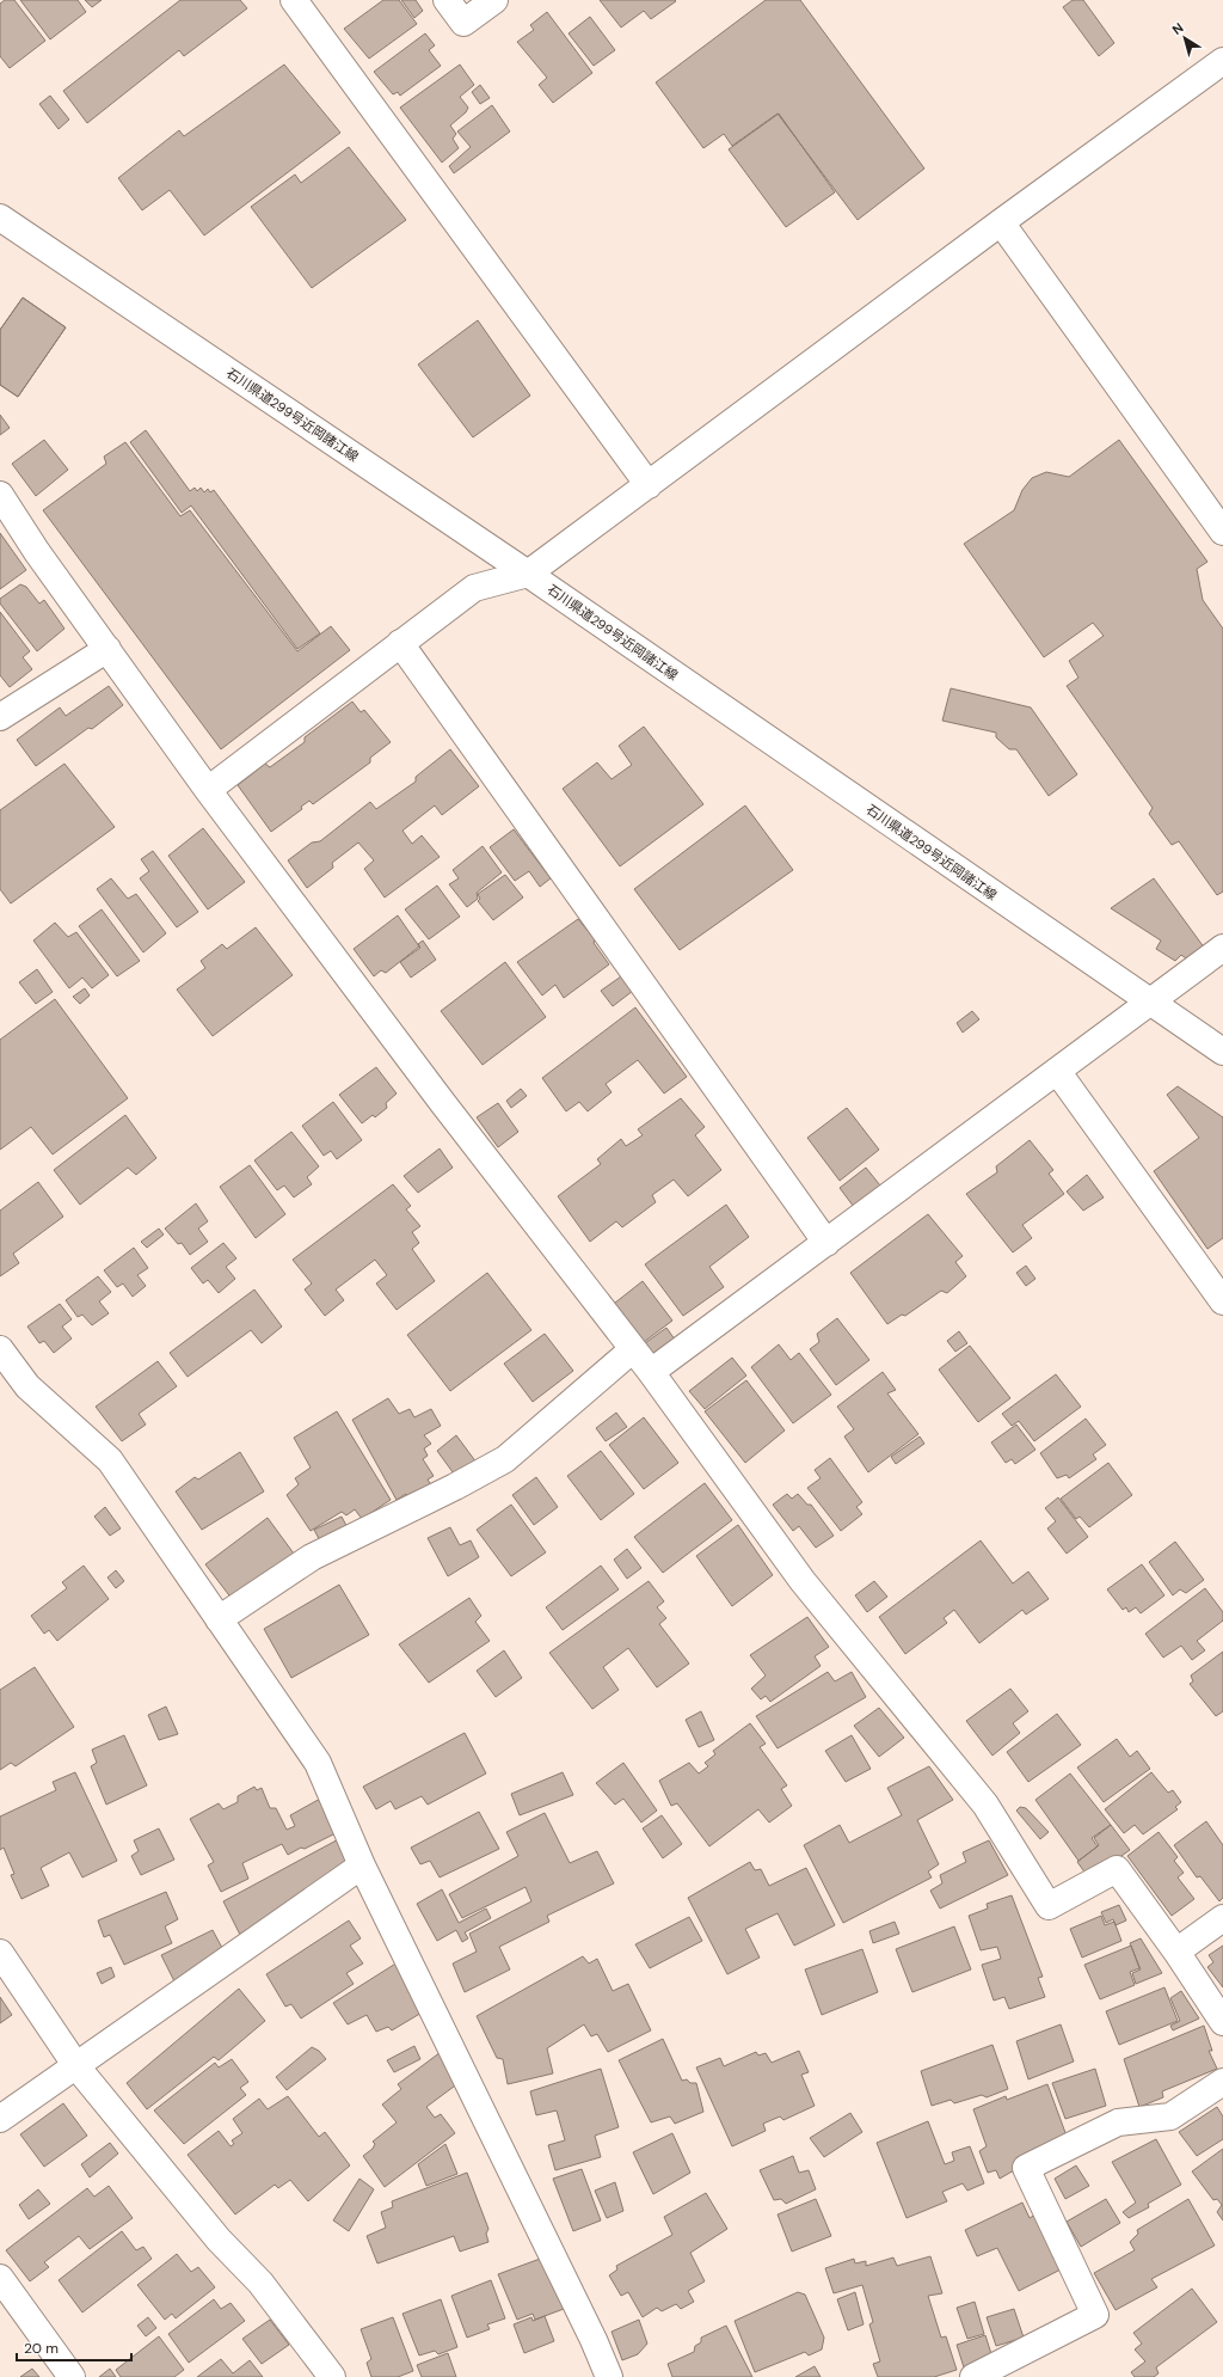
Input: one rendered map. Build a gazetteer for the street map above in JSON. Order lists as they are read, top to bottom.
{
  "streets": {
    "street": ["石川県道299号近岡諸江線"]
  },
  "scale_bar": "20 m",
  "north": "top left"
}
